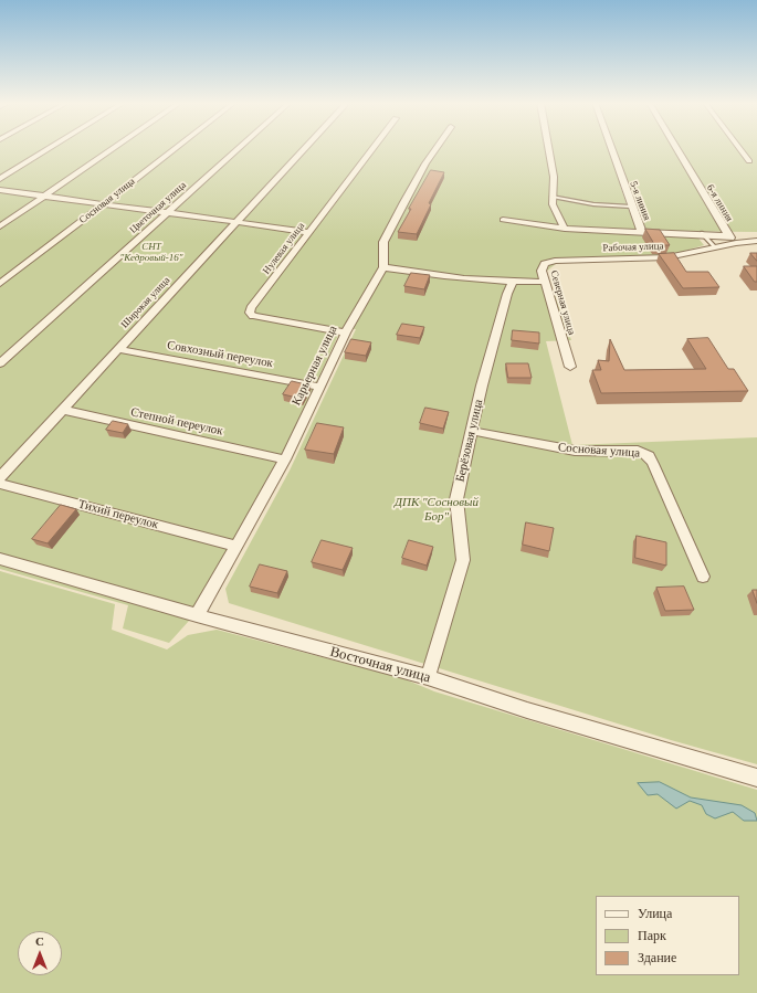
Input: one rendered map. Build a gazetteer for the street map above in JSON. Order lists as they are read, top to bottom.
{
  "streets": {
    "street": [
      "Сосновая улица",
      "5-я линия",
      "6-я линия",
      "Цветочная улица",
      "Рабочая улица",
      "Нулевая улица",
      "Широкая улица",
      "Северная улица",
      "Совхозный переулок",
      "Карьерная улица",
      "Степной переулок",
      "Берёзовая улица",
      "Тихий переулок",
      "Восточная улица"
    ]
  },
  "crossings": [
    ["Сосновая улица", "Берёзовая улица"],
    ["6-я линия", "Рабочая улица"],
    ["Рабочая улица", "Северная улица"],
    ["Нулевая улица", "Карьерная улица"],
    ["Широкая улица", "Совхозный переулок"],
    ["Широкая улица", "Степной переулок"],
    ["Совхозный переулок", "Карьерная улица"],
    ["Карьерная улица", "Степной переулок"],
    ["Карьерная улица", "Тихий переулок"],
    ["Карьерная улица", "Восточная улица"],
    ["Берёзовая улица", "Восточная улица"]
  ],
  "parks": ["СНТ \"Кедровый-16\"", "ДПК \"Сосновый Бор\""],
  "legend": ["Улица", "Парк", "Здание"],
  "north": "top"
}
